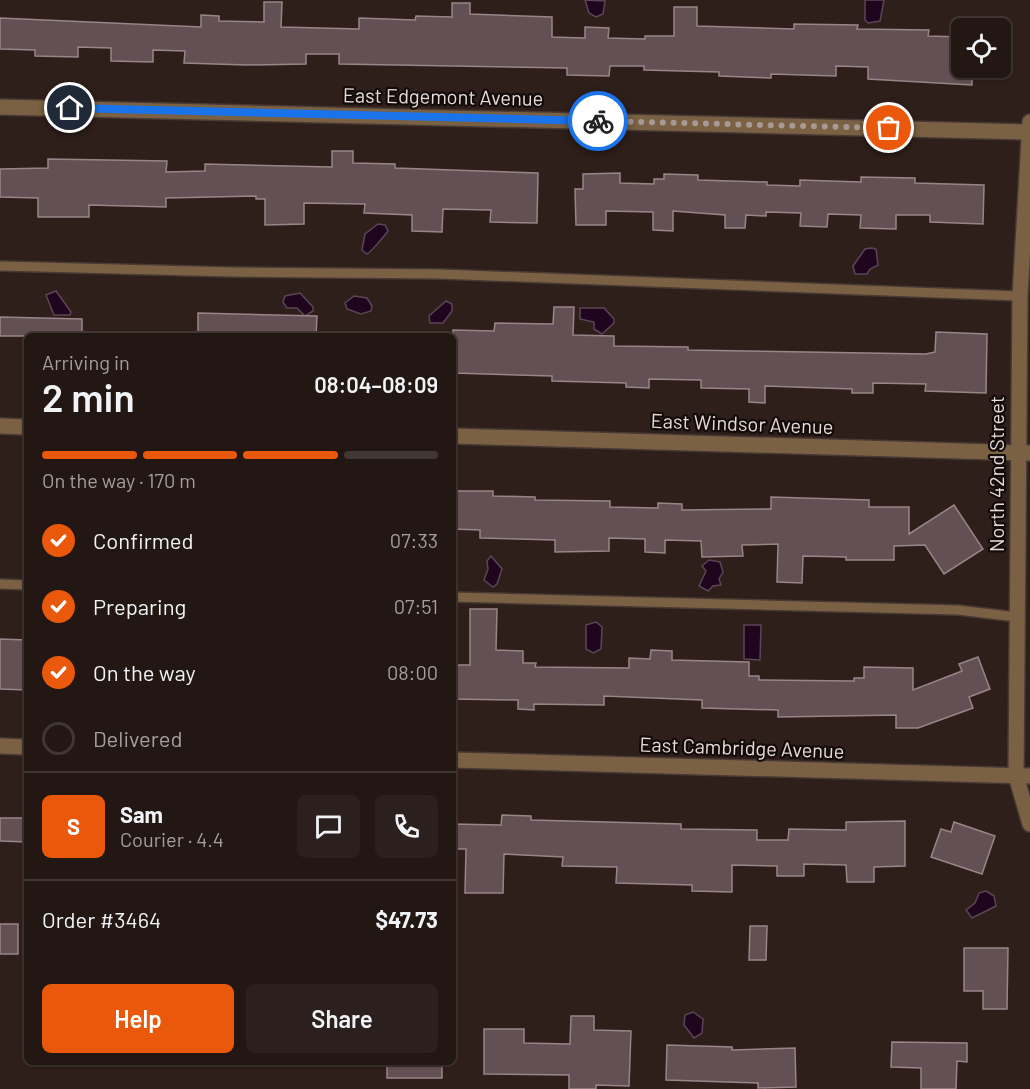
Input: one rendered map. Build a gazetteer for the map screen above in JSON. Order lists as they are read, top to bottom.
{
  "streets": {
    "street": [
      "East Edgemont Avenue",
      "East Windsor Avenue",
      "North 42nd Street",
      "East Cambridge Avenue"
    ]
  },
  "crossings": [
    ["East Edgemont Avenue", "North 42nd Street"],
    ["East Windsor Avenue", "North 42nd Street"],
    ["North 42nd Street", "East Cambridge Avenue"]
  ],
  "page": {
    "heading": ["2 min", "Arriving in", "08:04–08:09"],
    "panel": [
      "Sam",
      "Courier · 4.4",
      "Order #3464",
      "$47.73"
    ],
    "bar": "On the way · 170 m",
    "list": [
      ["Confirmed", "07:33"],
      ["Preparing", "07:51"],
      ["On the way", "08:00"],
      "Delivered"
    ],
    "round": "S",
    "buttons": ["Help", "Share"]
  }
}
